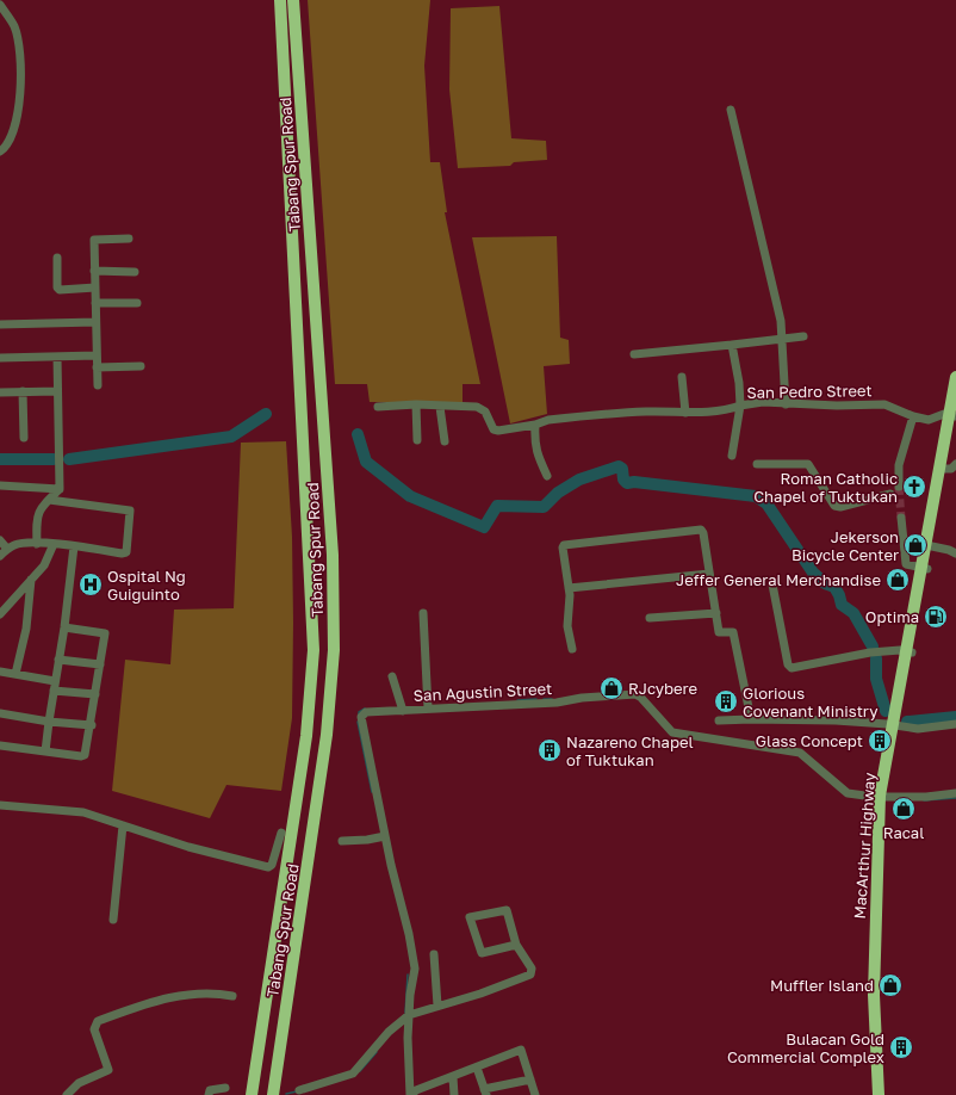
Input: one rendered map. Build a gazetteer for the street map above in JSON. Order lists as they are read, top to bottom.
{
  "streets": {
    "highway": ["Tabang Spur Road", "MacArthur Highway"],
    "street": ["San Pedro Street", "San Agustin Street"]
  },
  "crossings": [
    ["San Pedro Street", "MacArthur Highway"],
    ["San Agustin Street", "MacArthur Highway"]
  ],
  "places": {
    "church": ["Roman Catholic Chapel of Tuktukan"],
    "shop": [
      "Jekerson Bicycle Center",
      "Jeffer General Merchandise",
      "RJcybere",
      "Racal",
      "Muffler Island"
    ],
    "hospital": ["Ospital Ng Guiguinto"],
    "fuel station": ["Optima"],
    "building": [
      "Glorious Covenant Ministry",
      "Glass Concept",
      "Nazareno Chapel of Tuktukan",
      "Bulacan Gold Commercial Complex"
    ]
  }
}
